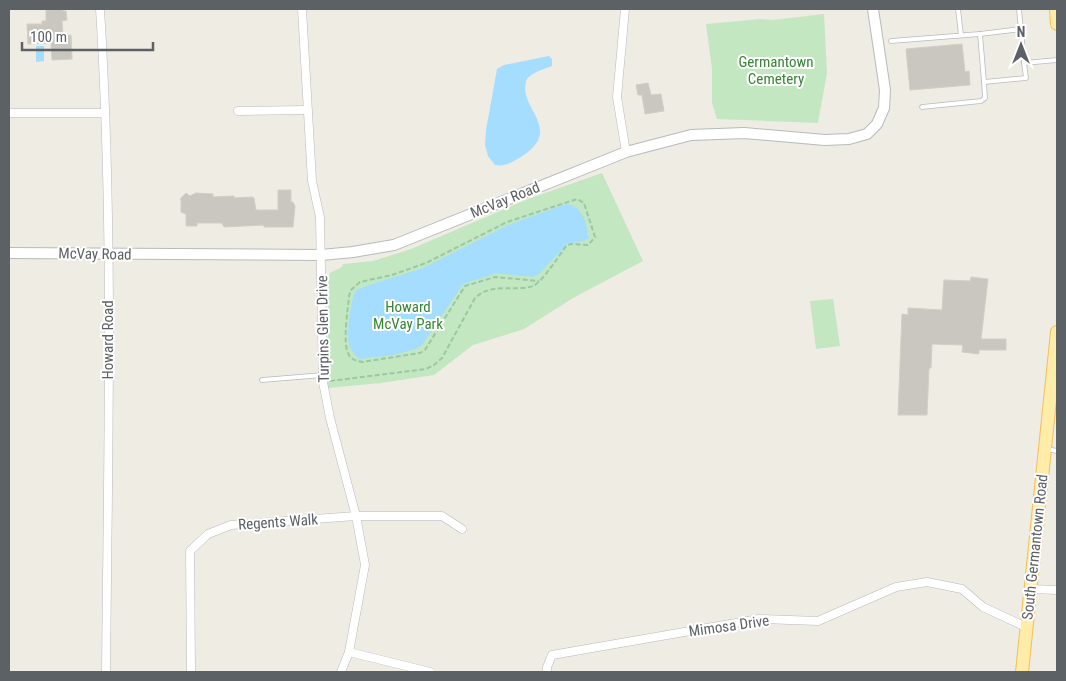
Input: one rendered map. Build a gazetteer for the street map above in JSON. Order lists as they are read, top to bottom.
{
  "streets": {
    "main road": ["South Germantown Road"],
    "street": [
      "McVay Road",
      "Turpins Glen Drive",
      "Howard Road",
      "Regents Walk",
      "Mimosa Drive"
    ]
  },
  "crossings": [
    ["McVay Road", "Turpins Glen Drive"],
    ["McVay Road", "Howard Road"],
    ["Turpins Glen Drive", "Regents Walk"],
    ["South Germantown Road", "Mimosa Drive"]
  ],
  "parks": ["Germantown Cemetery", "Howard McVay Park"],
  "scale_bar": "100 m",
  "north": "top"
}
